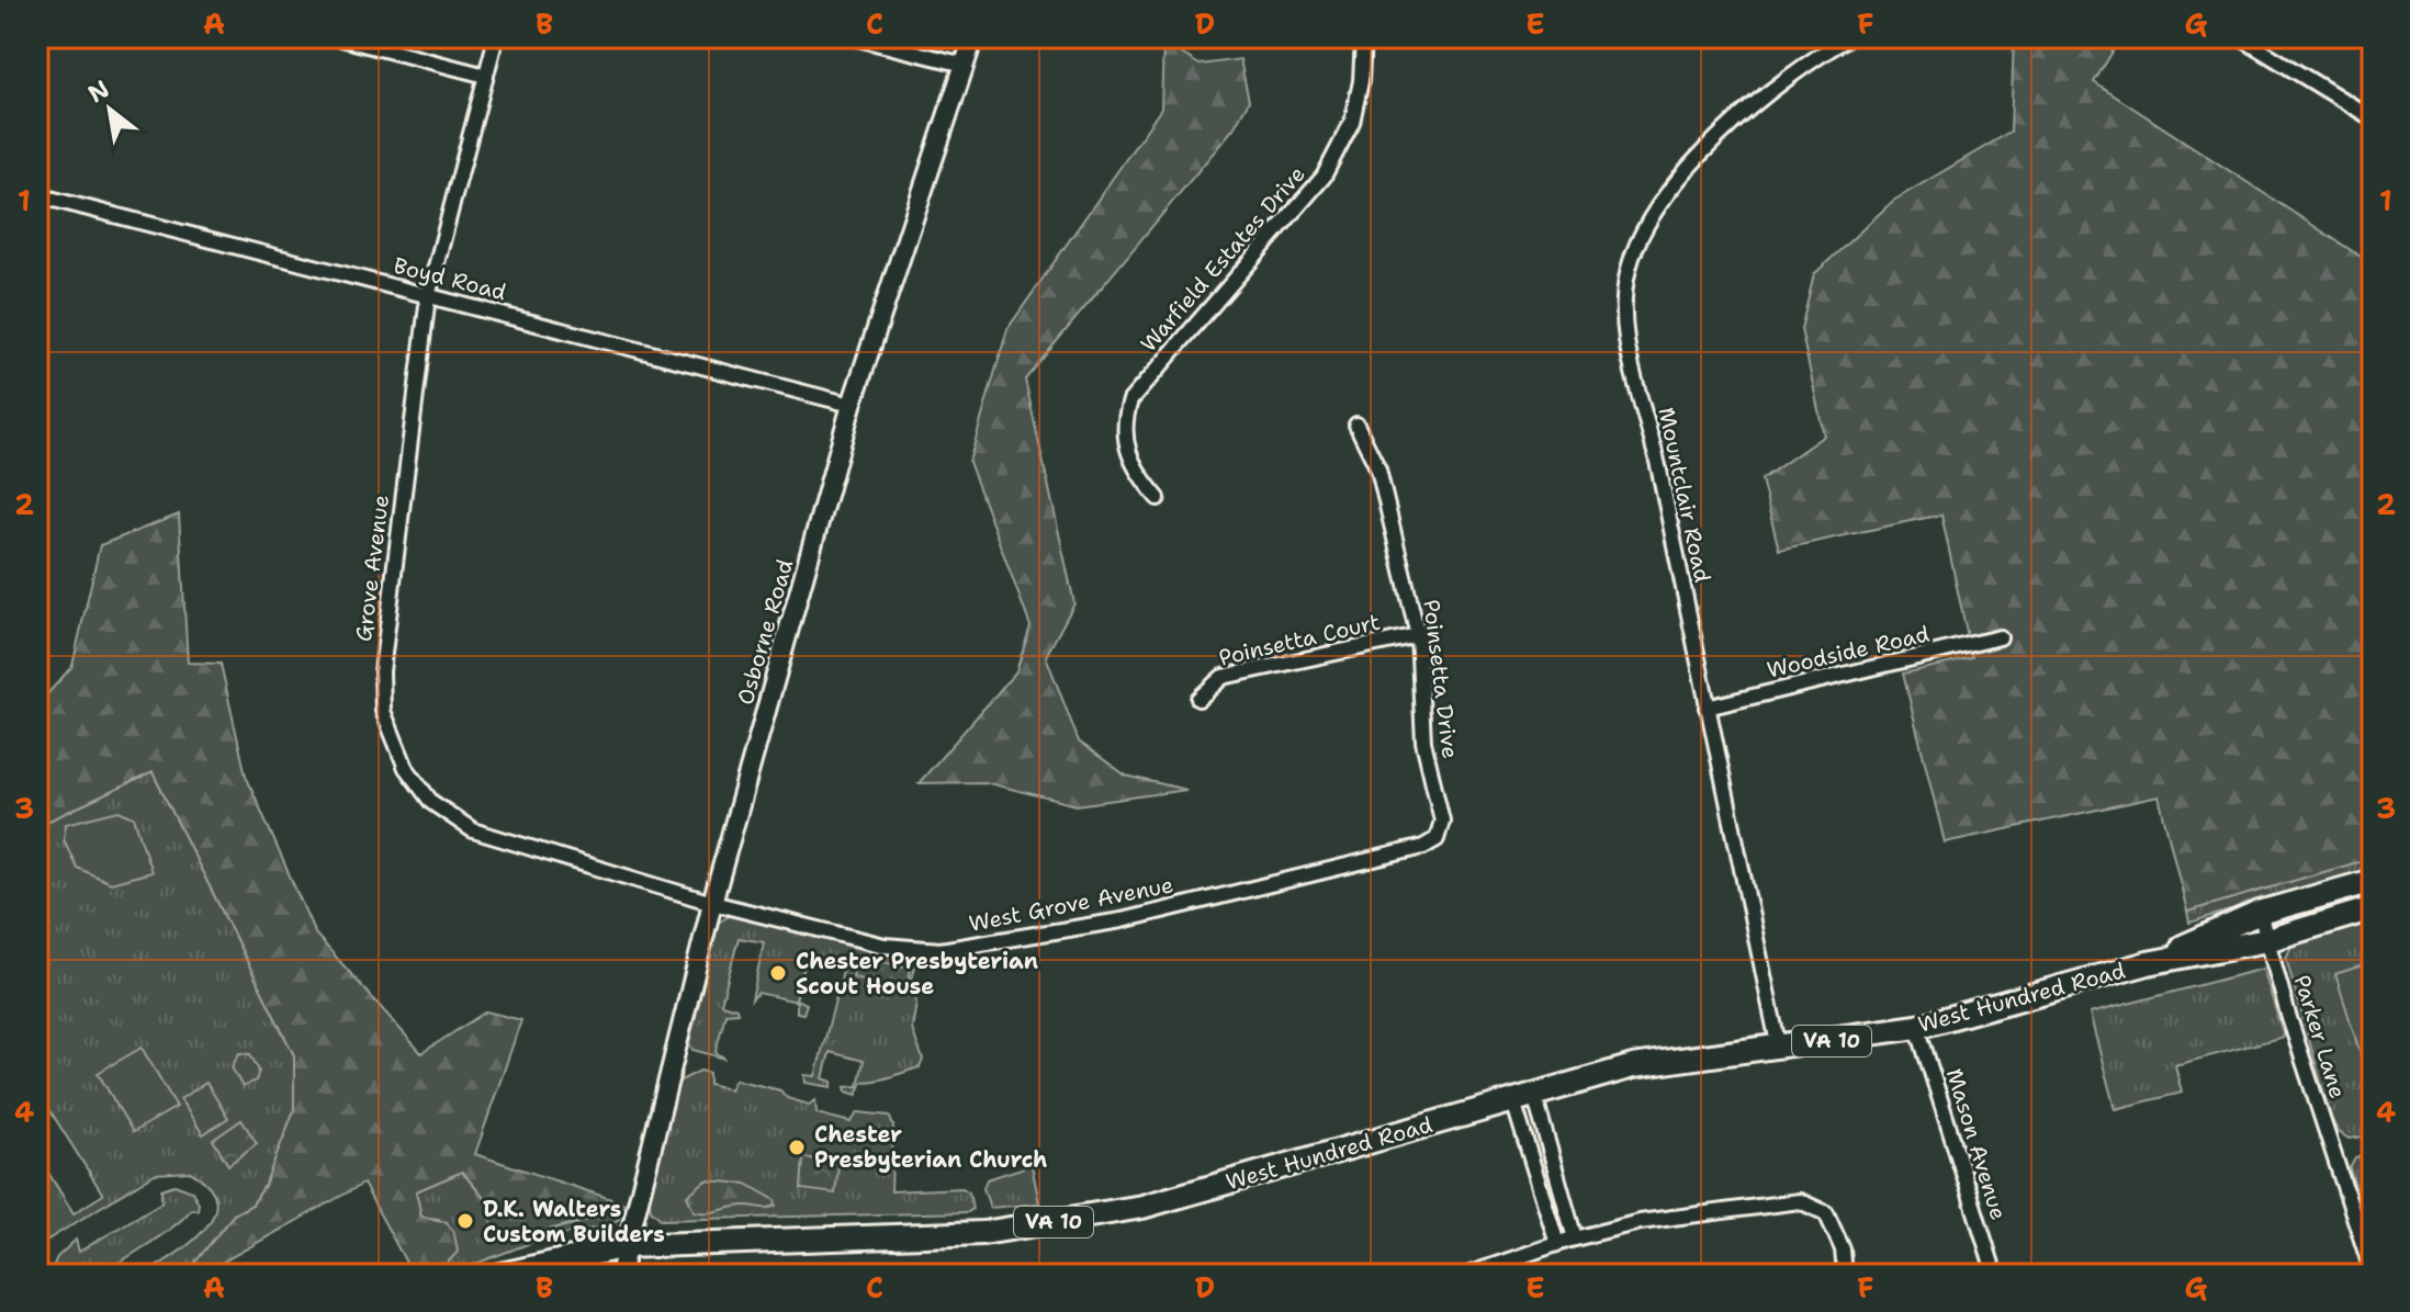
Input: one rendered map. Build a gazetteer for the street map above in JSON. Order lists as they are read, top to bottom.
{
  "streets": {
    "main road": ["West Hundred Road", "VA 10"],
    "street": [
      "Warfield Estates Drive",
      "Boyd Road",
      "Mountclair Road",
      "Grove Avenue",
      "Osborne Road",
      "Poinsetta Court",
      "Woodside Road",
      "Poinsetta Drive",
      "West Grove Avenue",
      "Parker Lane",
      "Mason Avenue"
    ]
  },
  "crossings": [
    ["Boyd Road", "Grove Avenue"],
    ["Boyd Road", "Osborne Road"],
    ["Mountclair Road", "Woodside Road"],
    ["Mountclair Road", "West Hundred Road"],
    ["Grove Avenue", "Osborne Road"],
    ["Grove Avenue", "West Grove Avenue"],
    ["Osborne Road", "West Grove Avenue"],
    ["Osborne Road", "West Hundred Road"],
    ["Poinsetta Court", "Poinsetta Drive"],
    ["Poinsetta Drive", "West Grove Avenue"],
    ["West Hundred Road", "Parker Lane"],
    ["West Hundred Road", "Mason Avenue"]
  ],
  "places": ["Chester Presbyterian Scout House", "Chester Presbyterian Church", "D.K. Walters Custom Builders"],
  "north": "top left",
  "grid": {
    "columns": [
      "A",
      "B",
      "C",
      "D",
      "E",
      "F",
      "G"
    ],
    "rows": [
      "1",
      "2",
      "3",
      "4"
    ]
  }
}
